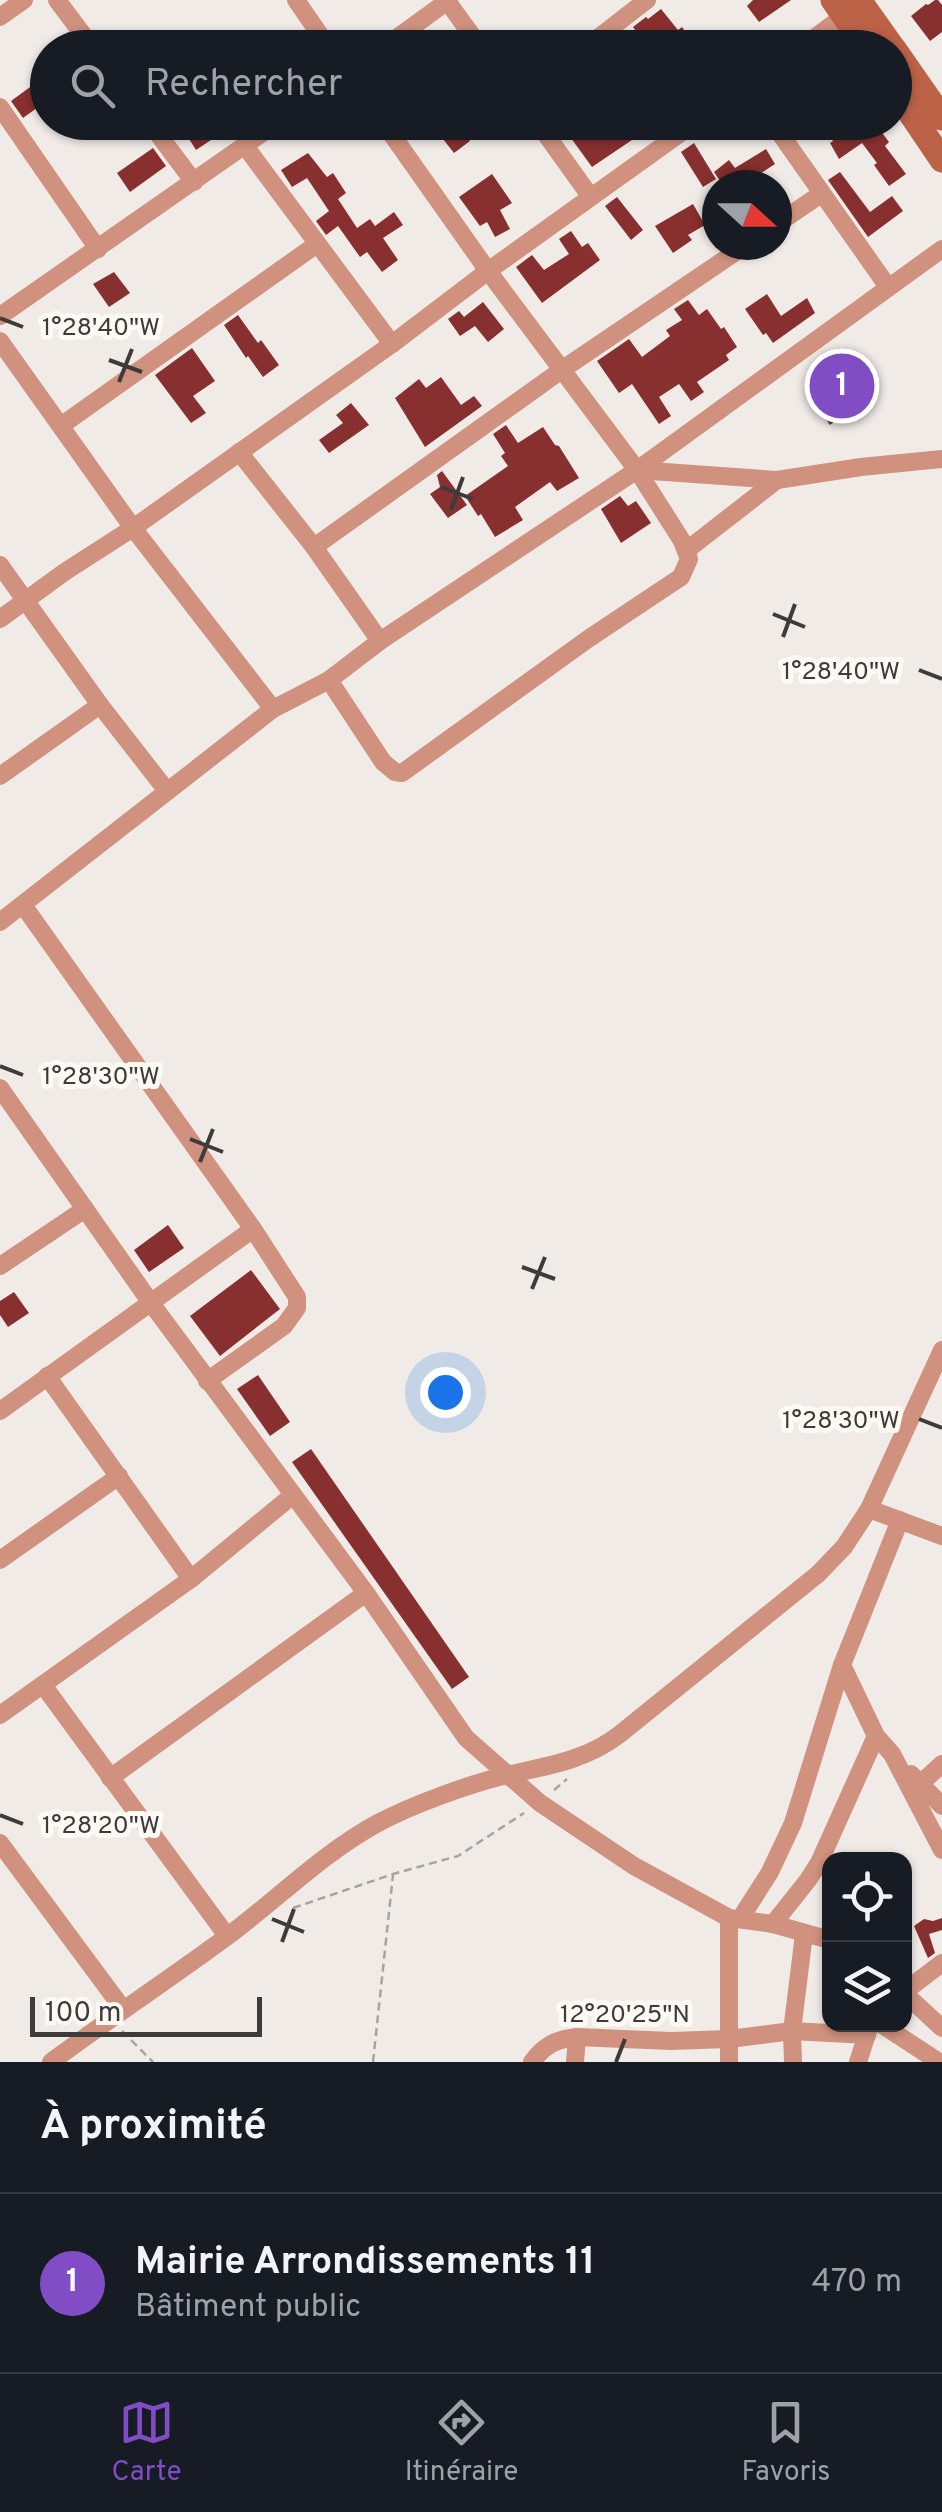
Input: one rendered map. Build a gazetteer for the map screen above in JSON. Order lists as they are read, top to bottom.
{
  "scale_bar": "100 m",
  "north": "right",
  "page": {
    "search": "Rechercher",
    "pins": "1",
    "scale": "100 m",
    "heading": "À proximité",
    "list": [
      {
        "mark": "1",
        "name": "Mairie Arrondissements 11",
        "note": "Bâtiment public",
        "value": "470 m"
      }
    ],
    "nav": ["Carte", "Itinéraire", "Favoris"]
  },
  "coordinates": [
    "1°28'40\"W",
    "1°28'30\"W",
    "1°28'20\"W",
    "12°20'25\"N"
  ]
}
